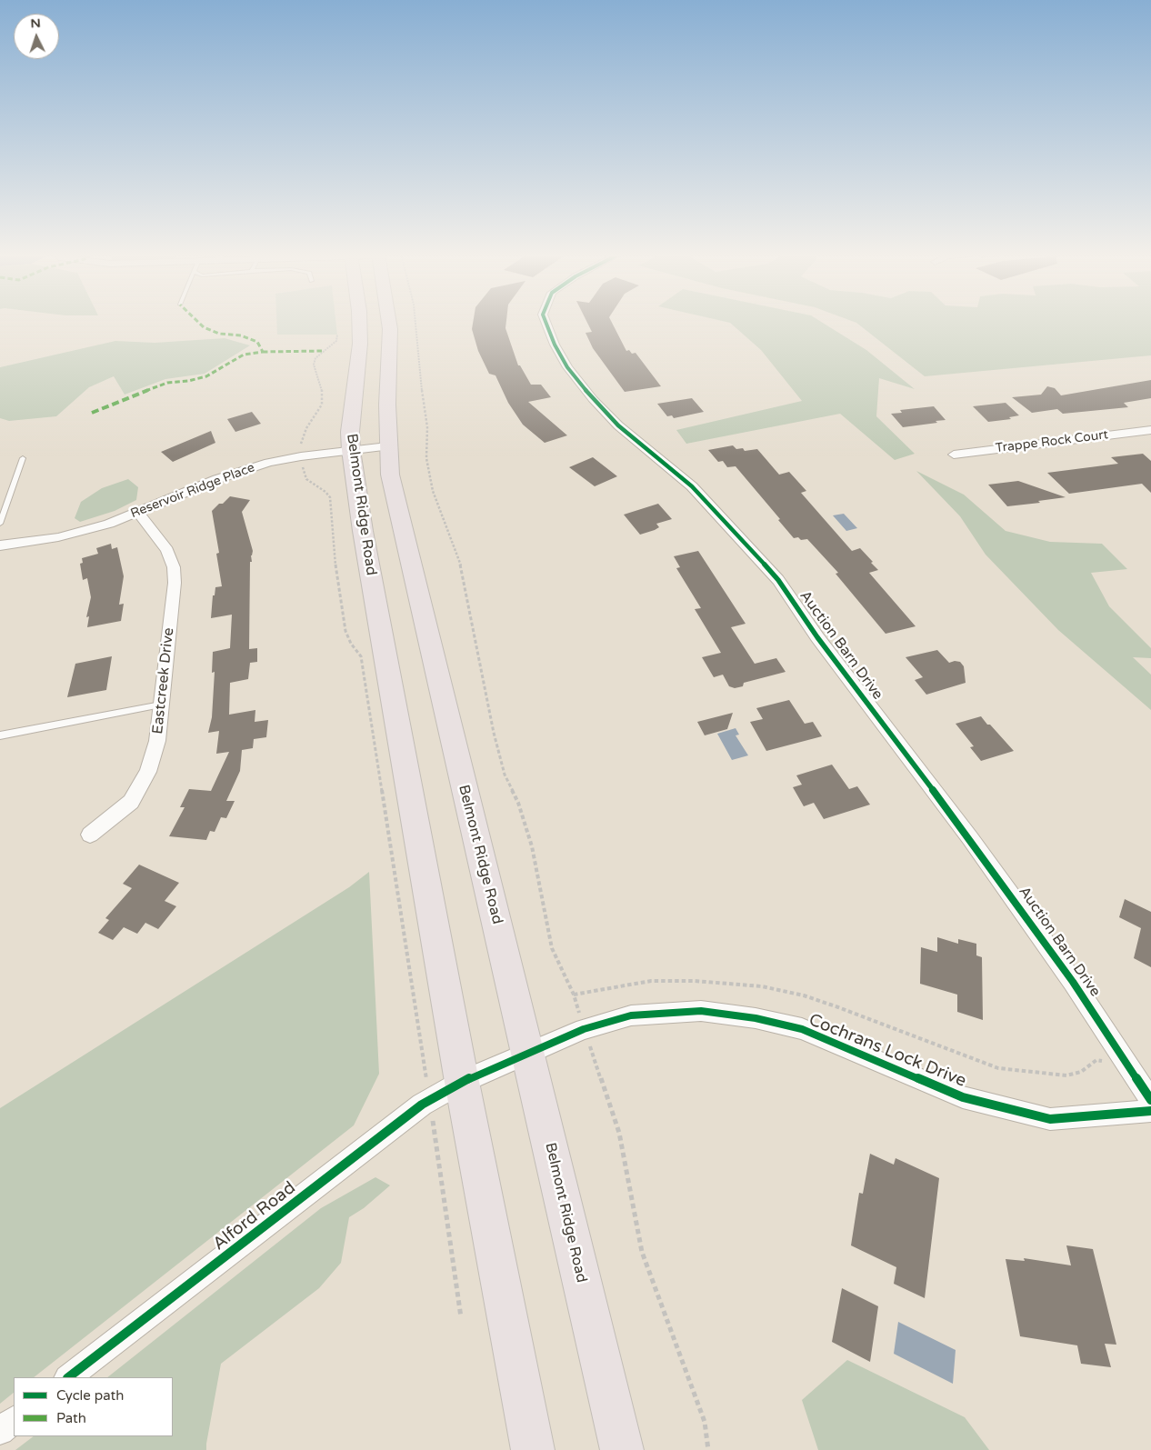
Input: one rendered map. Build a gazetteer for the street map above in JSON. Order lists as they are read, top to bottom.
{
  "streets": {
    "main road": ["Belmont Ridge Road"],
    "street": [
      "Trappe Rock Court",
      "Reservoir Ridge Place",
      "Auction Barn Drive",
      "Eastcreek Drive",
      "Cochrans Lock Drive",
      "Alford Road"
    ]
  },
  "crossings": [
    ["Reservoir Ridge Place", "Belmont Ridge Road"],
    ["Reservoir Ridge Place", "Eastcreek Drive"],
    ["Belmont Ridge Road", "Cochrans Lock Drive"],
    ["Belmont Ridge Road", "Alford Road"],
    ["Cochrans Lock Drive", "Alford Road"]
  ],
  "legend": ["Cycle path", "Path"],
  "north": "top"
}
